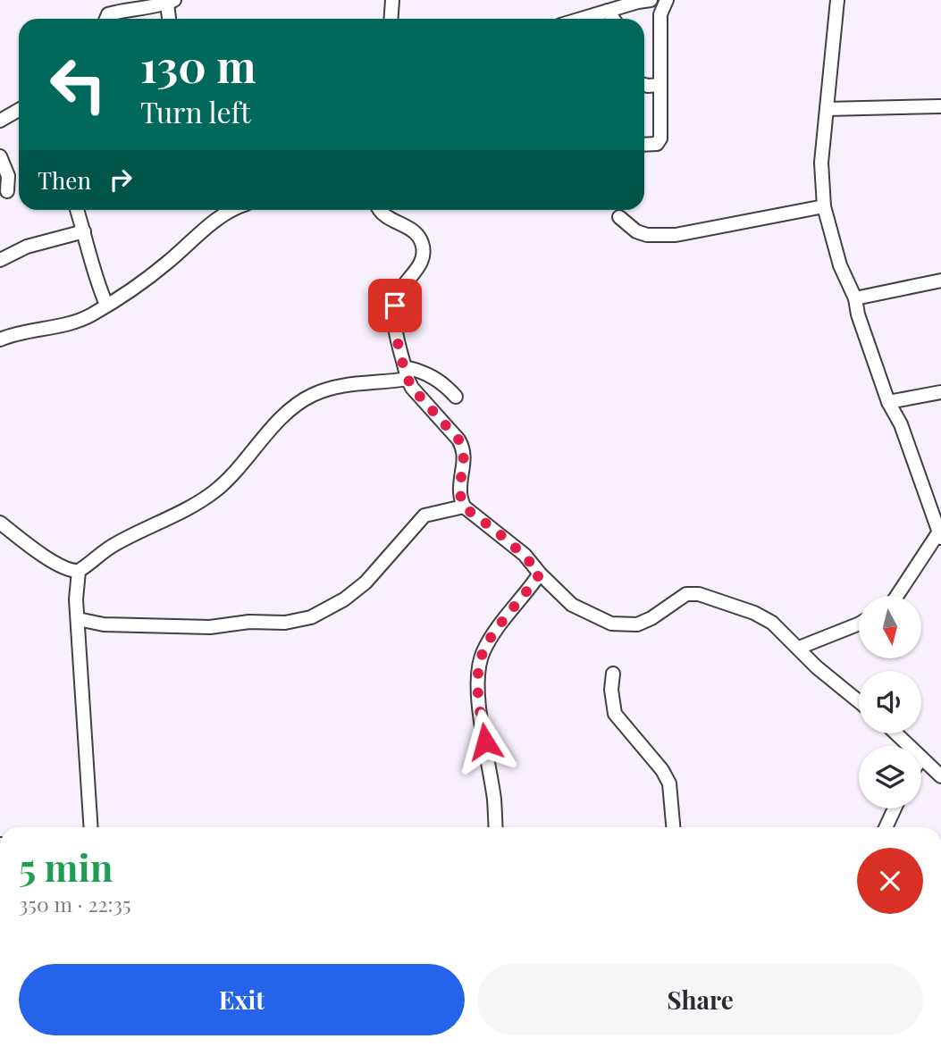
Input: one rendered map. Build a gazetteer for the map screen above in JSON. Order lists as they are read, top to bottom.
{
  "north": "bottom",
  "page": {
    "turn": ["130 m", "Turn left"],
    "then": "Then",
    "heading": ["5 min", "350 m · 22:35"],
    "buttons": ["Exit", "Share"]
  }
}
